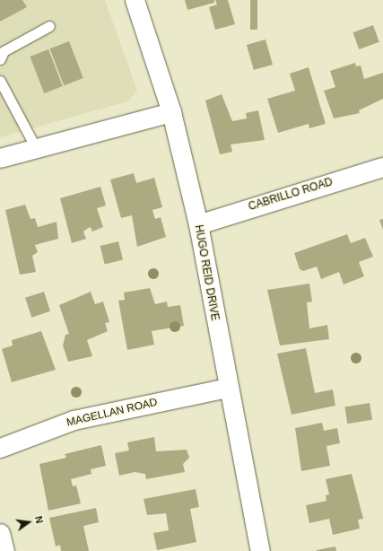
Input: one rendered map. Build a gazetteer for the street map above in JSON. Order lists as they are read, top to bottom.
{
  "streets": {
    "street": ["CABRILLO ROAD", "HUGO REID DRIVE", "MAGELLAN ROAD"]
  },
  "crossings": [
    ["CABRILLO ROAD", "HUGO REID DRIVE"],
    ["HUGO REID DRIVE", "MAGELLAN ROAD"]
  ],
  "north": "right"
}
